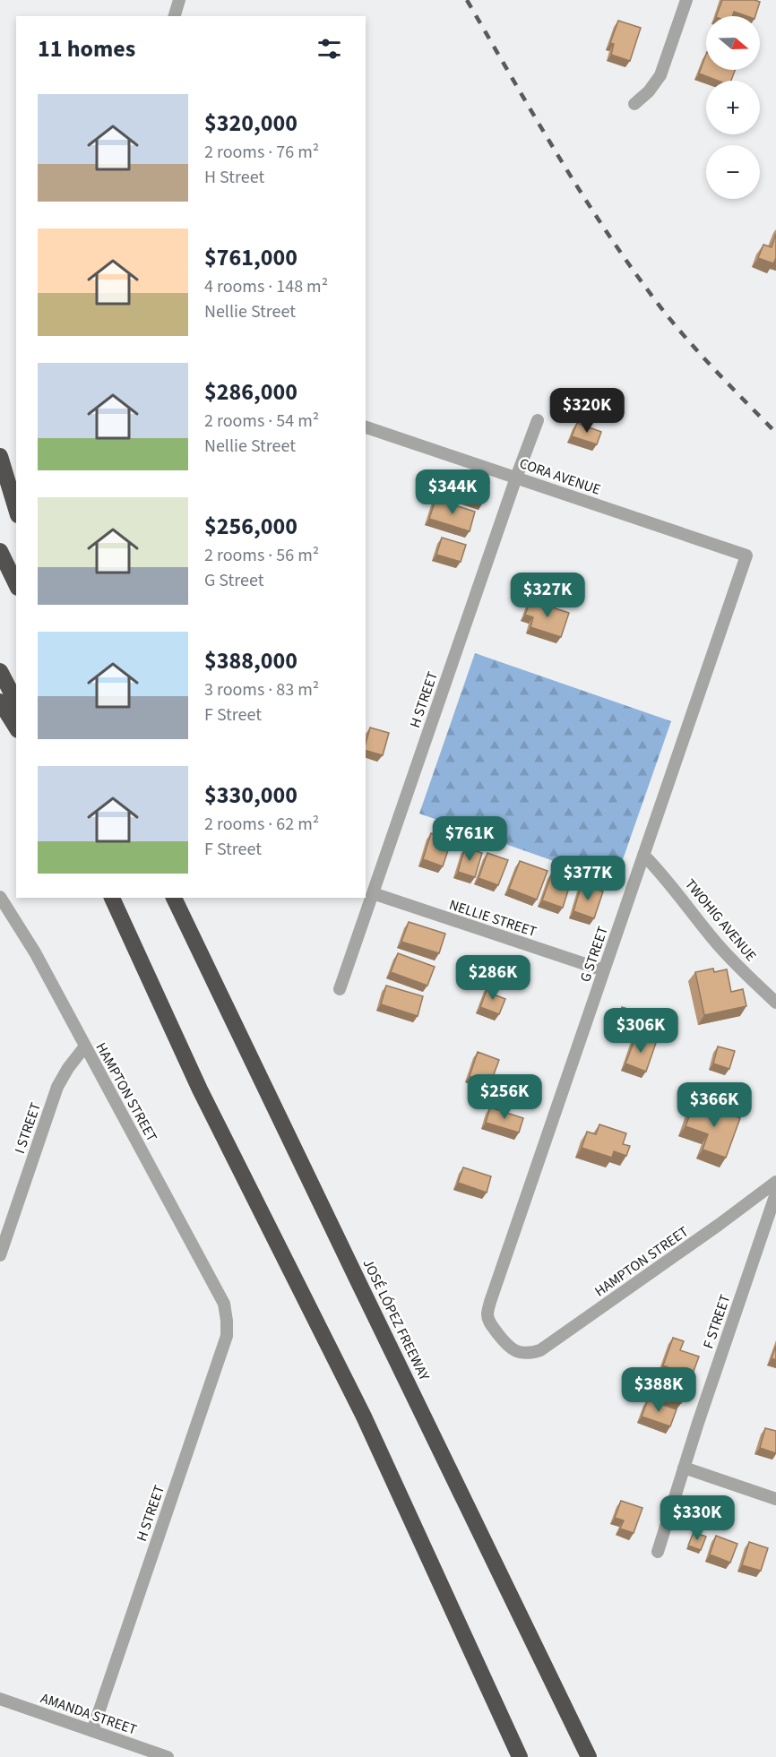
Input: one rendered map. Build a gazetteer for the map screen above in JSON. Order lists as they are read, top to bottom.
{
  "streets": {
    "highway": ["JOSÉ LÓPEZ FREEWAY"],
    "street": [
      "CORA AVENUE",
      "H STREET",
      "NELLIE STREET",
      "TWOHIG AVENUE",
      "G STREET",
      "HAMPTON STREET",
      "I STREET",
      "F STREET",
      "AMANDA STREET"
    ]
  },
  "crossings": [
    ["CORA AVENUE", "H STREET"],
    ["CORA AVENUE", "G STREET"],
    ["H STREET", "NELLIE STREET"],
    ["H STREET", "HAMPTON STREET"],
    ["H STREET", "AMANDA STREET"],
    ["NELLIE STREET", "G STREET"],
    ["TWOHIG AVENUE", "G STREET"],
    ["G STREET", "HAMPTON STREET"],
    ["HAMPTON STREET", "I STREET"]
  ],
  "north": "right",
  "page": {
    "map_buttons": ["+", "−"],
    "heading": "11 homes",
    "list": [
      {
        "name": "$320,000",
        "note": "2 rooms · 76 m² · H Street"
      },
      {
        "name": "$761,000",
        "note": "4 rooms · 148 m² · Nellie Street"
      },
      {
        "name": "$286,000",
        "note": "2 rooms · 54 m² · Nellie Street"
      },
      {
        "name": "$256,000",
        "note": "2 rooms · 56 m² · G Street"
      },
      {
        "name": "$388,000",
        "note": "3 rooms · 83 m² · F Street"
      },
      {
        "name": "$330,000",
        "note": "2 rooms · 62 m² · F Street"
      }
    ],
    "price": [
      "$320K",
      "$344K",
      "$327K",
      "$761K",
      "$377K",
      "$286K",
      "$306K",
      "$256K",
      "$366K",
      "$388K",
      "$330K"
    ]
  }
}
